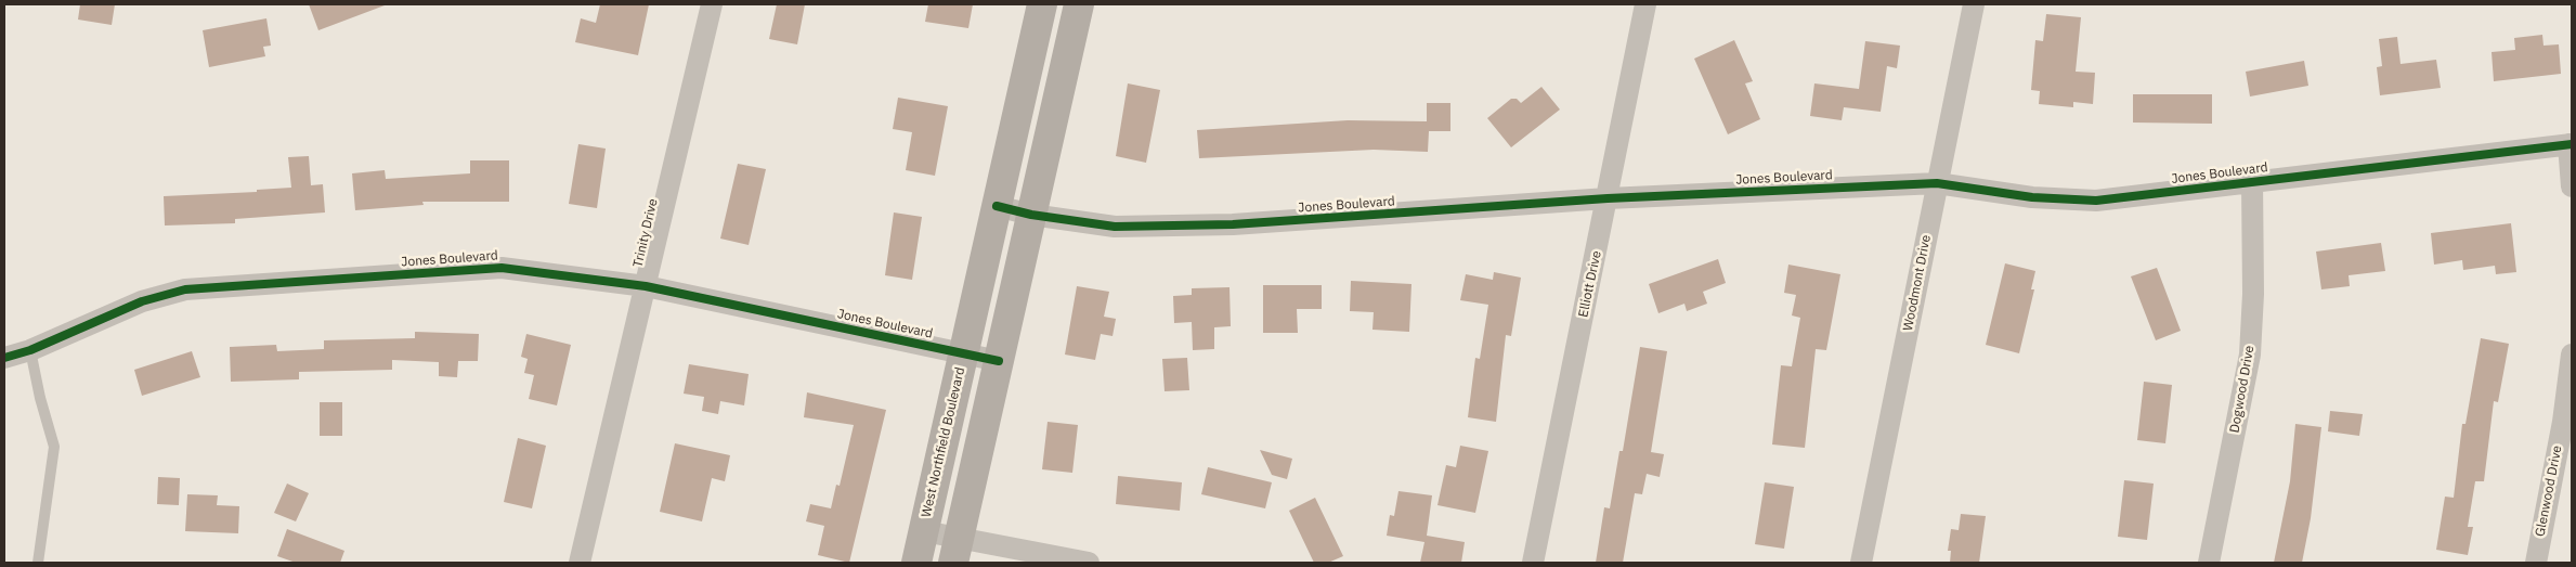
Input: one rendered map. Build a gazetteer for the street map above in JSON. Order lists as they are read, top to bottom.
{
  "streets": {
    "main road": ["West Northfield Boulevard"],
    "street": [
      "Jones Boulevard",
      "Trinity Drive",
      "Woodmont Drive",
      "Elliott Drive",
      "Dogwood Drive",
      "Glenwood Drive"
    ]
  },
  "crossings": [
    ["Jones Boulevard", "Trinity Drive"],
    ["Jones Boulevard", "Woodmont Drive"],
    ["Jones Boulevard", "Elliott Drive"],
    ["Jones Boulevard", "Dogwood Drive"],
    ["Jones Boulevard", "West Northfield Boulevard"]
  ]
}
